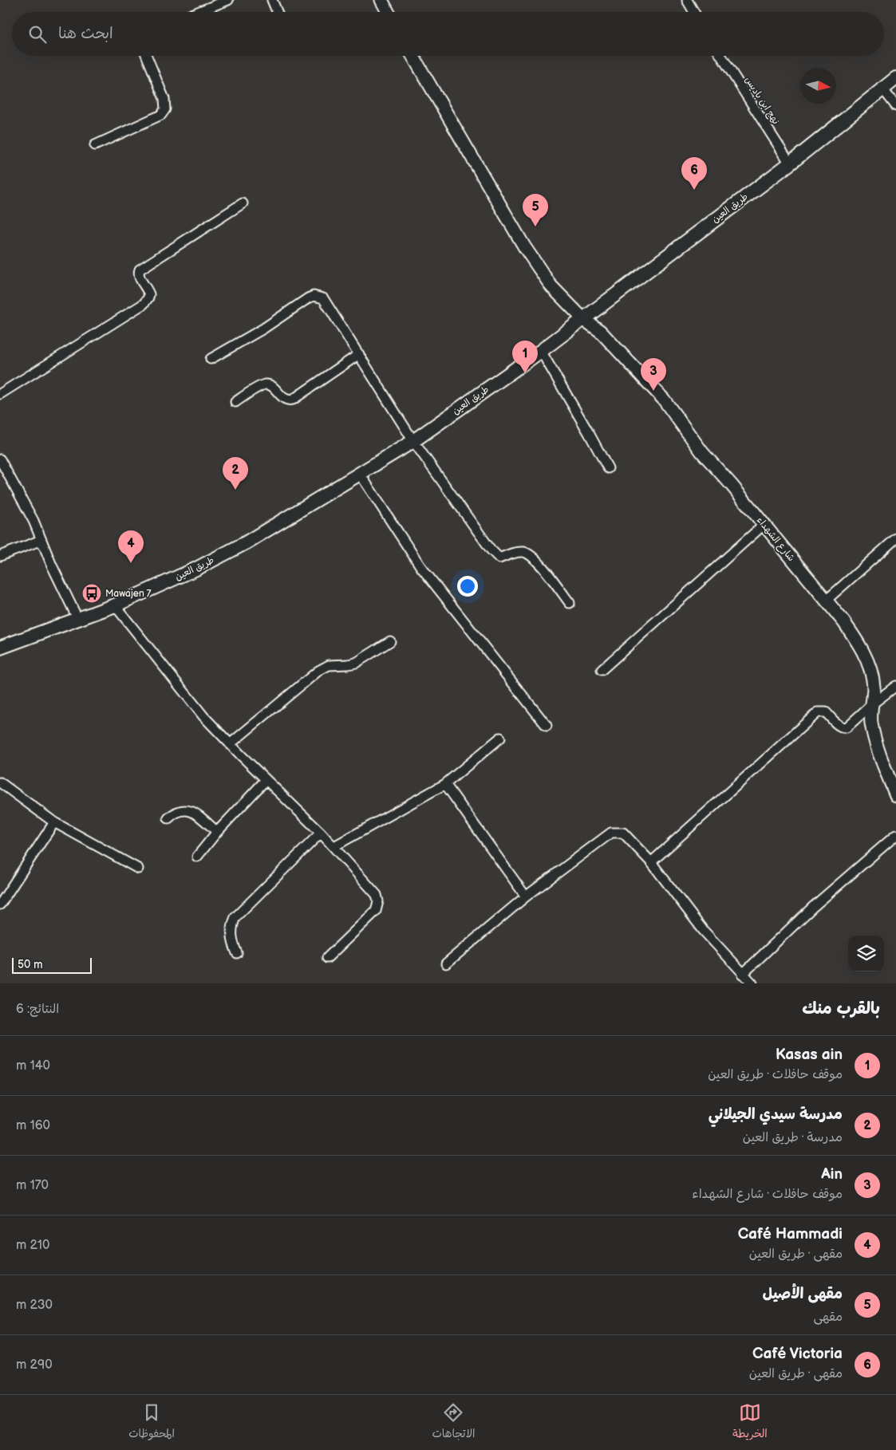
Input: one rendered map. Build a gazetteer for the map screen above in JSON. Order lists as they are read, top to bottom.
{
  "streets": {
    "main road": ["طريق العين"],
    "street": ["نهج ابن باديس", "شارع الشهداء"]
  },
  "crossings": [
    ["نهج ابن باديس", "طريق العين"],
    ["طريق العين", "شارع الشهداء"]
  ],
  "places": {
    "bus stop": ["Mawajen 7"]
  },
  "scale_bar": "50 m",
  "north": "right",
  "page": {
    "search": "ابحث هنا",
    "pins": [
      "6",
      "5",
      "1",
      "3",
      "2",
      "4"
    ],
    "scale": "50 m",
    "heading": ["بالقرب منك", "النتائج: 6"],
    "list": [
      {
        "mark": "1",
        "name": "Kasas ain",
        "note": "موقف حافلات · طريق العين",
        "value": "140 m"
      },
      {
        "mark": "2",
        "name": "مدرسة سيدي الجيلاني",
        "note": "مدرسة · طريق العين",
        "value": "160 m"
      },
      {
        "mark": "3",
        "name": "Ain",
        "note": "موقف حافلات · شارع الشهداء",
        "value": "170 m"
      },
      {
        "mark": "4",
        "name": "Café Hammadi",
        "note": "مقهى · طريق العين",
        "value": "210 m"
      },
      {
        "mark": "5",
        "name": "مقهى الأصيل",
        "note": "مقهى",
        "value": "230 m"
      },
      {
        "mark": "6",
        "name": "Café Victoria",
        "note": "مقهى · طريق العين",
        "value": "290 m"
      }
    ],
    "nav": ["الخريطة", "الاتجاهات", "المحفوظات"]
  }
}
